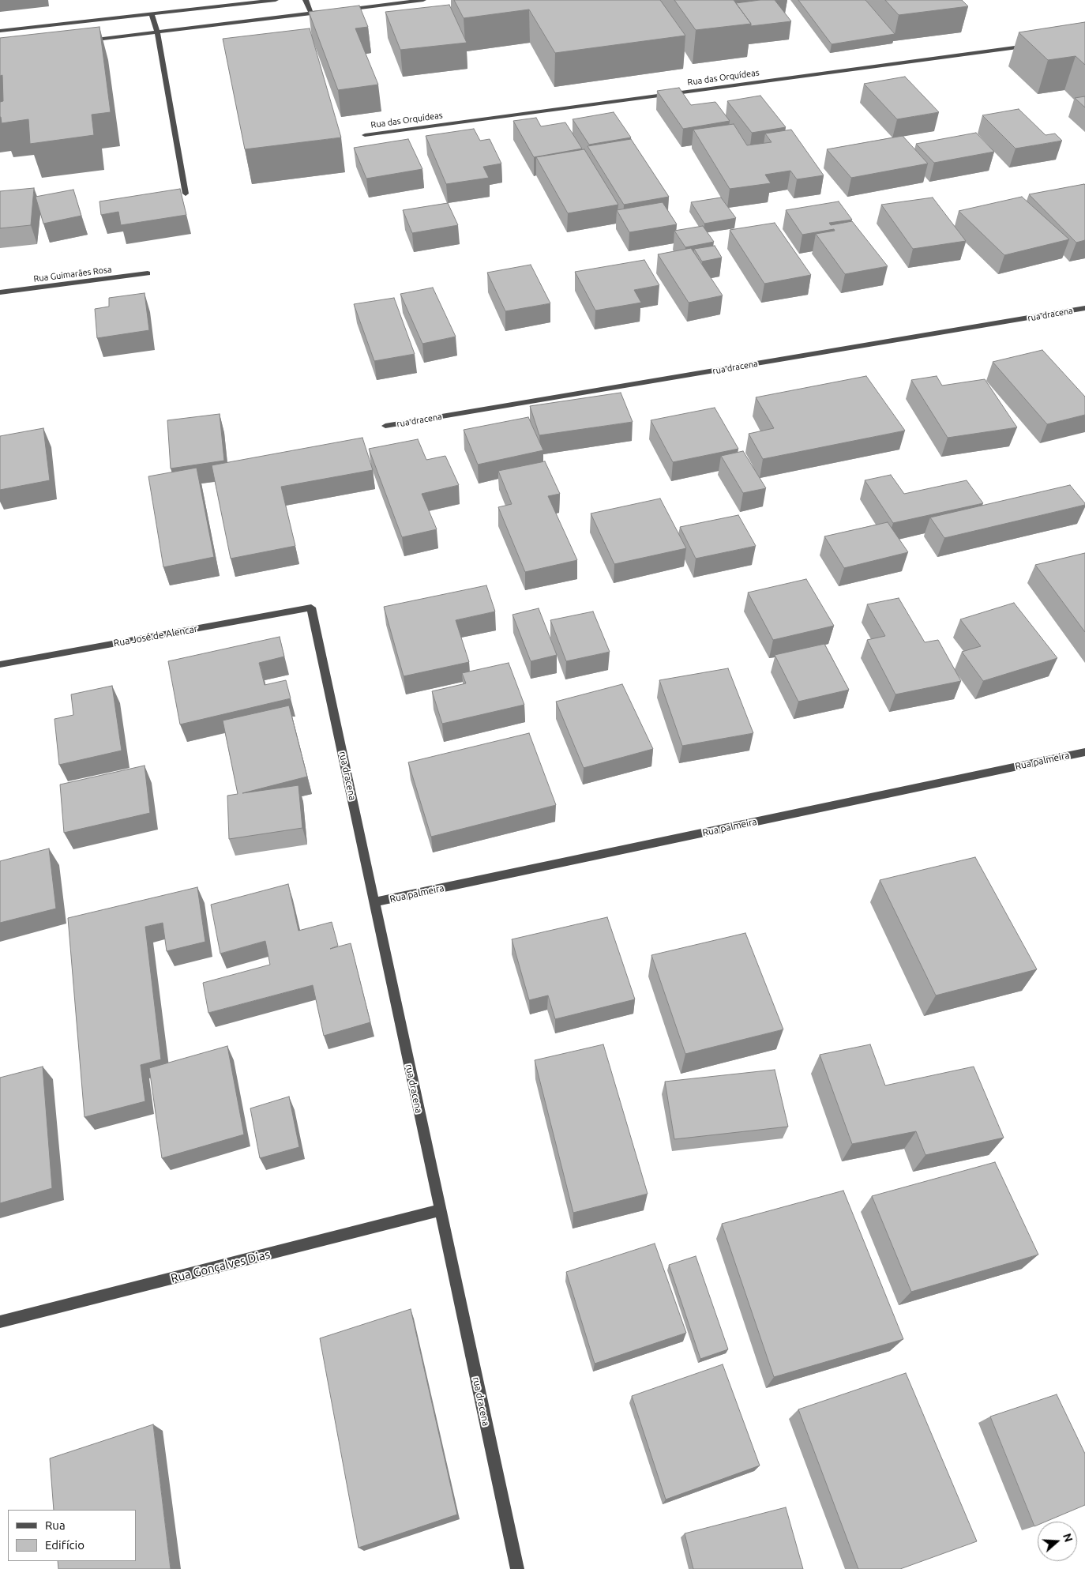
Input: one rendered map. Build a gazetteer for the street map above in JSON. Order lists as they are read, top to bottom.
{
  "streets": {
    "street": [
      "Rua das Orquídeas",
      "Rua Guimarães Rosa",
      "rua dracena",
      "Rua José de Alencar",
      "Rua palmeira",
      "Rua Gonçalves Dias"
    ]
  },
  "crossings": [
    ["rua dracena", "Rua José de Alencar"],
    ["rua dracena", "Rua palmeira"],
    ["rua dracena", "Rua Gonçalves Dias"]
  ],
  "legend": ["Rua", "Edifício"],
  "north": "right"
}
